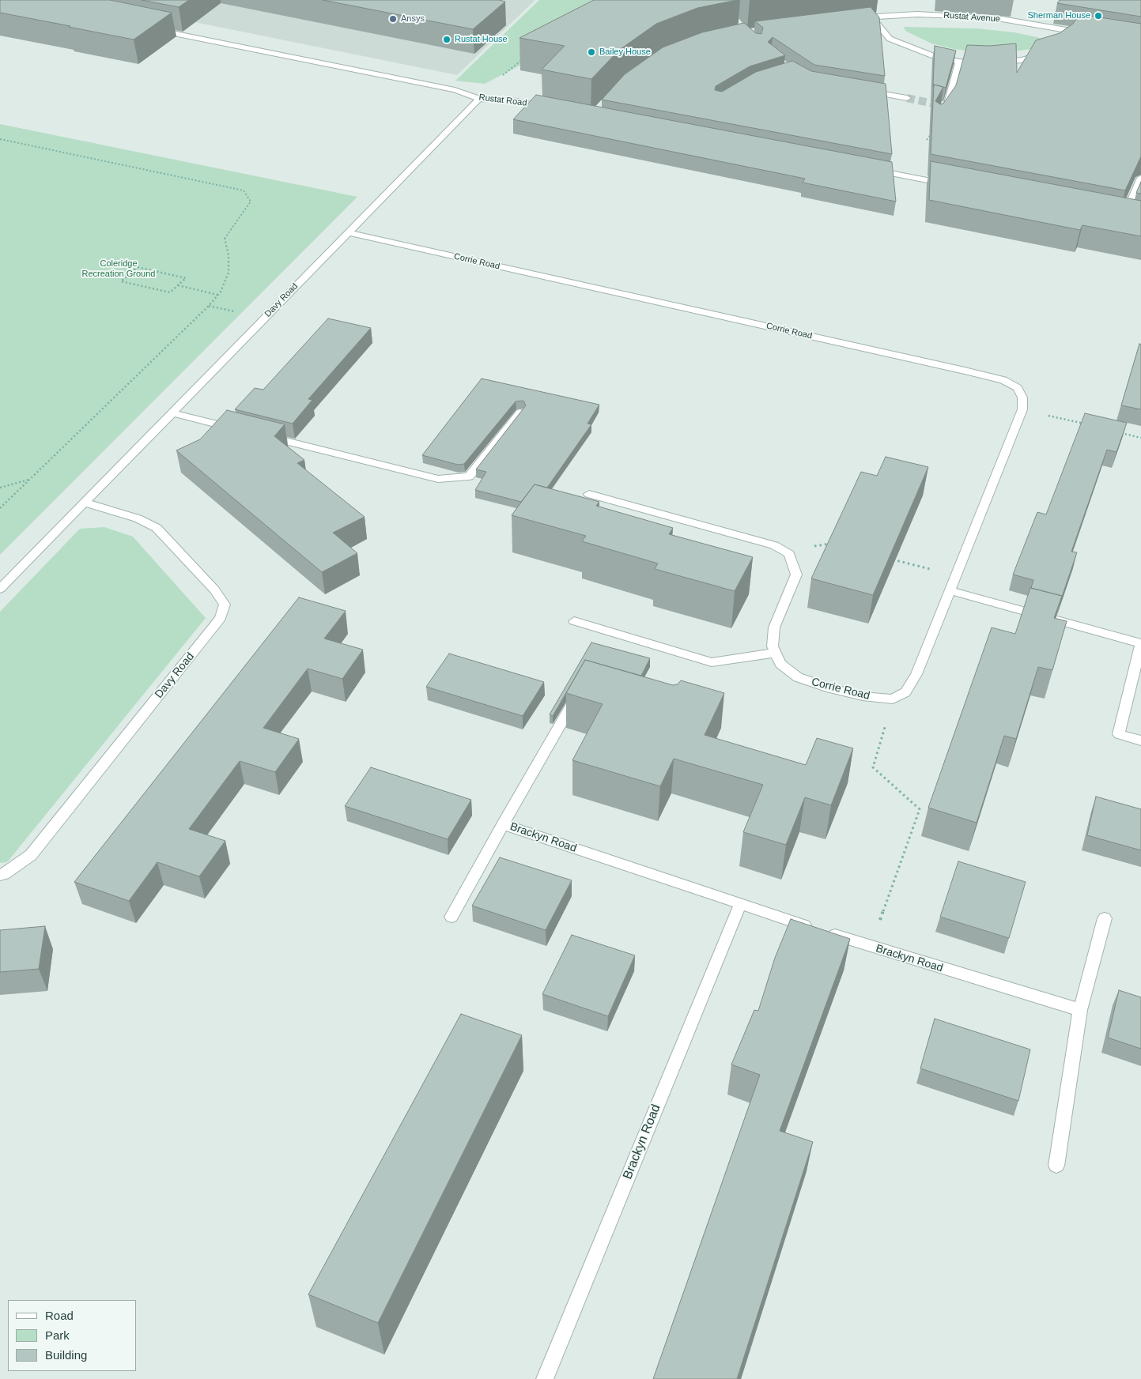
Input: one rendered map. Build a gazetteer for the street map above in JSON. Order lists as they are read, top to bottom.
{
  "streets": {
    "street": [
      "Rustat Avenue",
      "Rustat Road",
      "Corrie Road",
      "Davy Road",
      "Brackyn Road"
    ]
  },
  "crossings": [
    ["Rustat Road", "Davy Road"],
    ["Corrie Road", "Davy Road"]
  ],
  "parks": ["Coleridge Recreation Ground"],
  "places": [
    "Sherman House",
    "Ansys",
    "Rustat House",
    "Bailey House"
  ],
  "legend": ["Road", "Park", "Building"]
}
